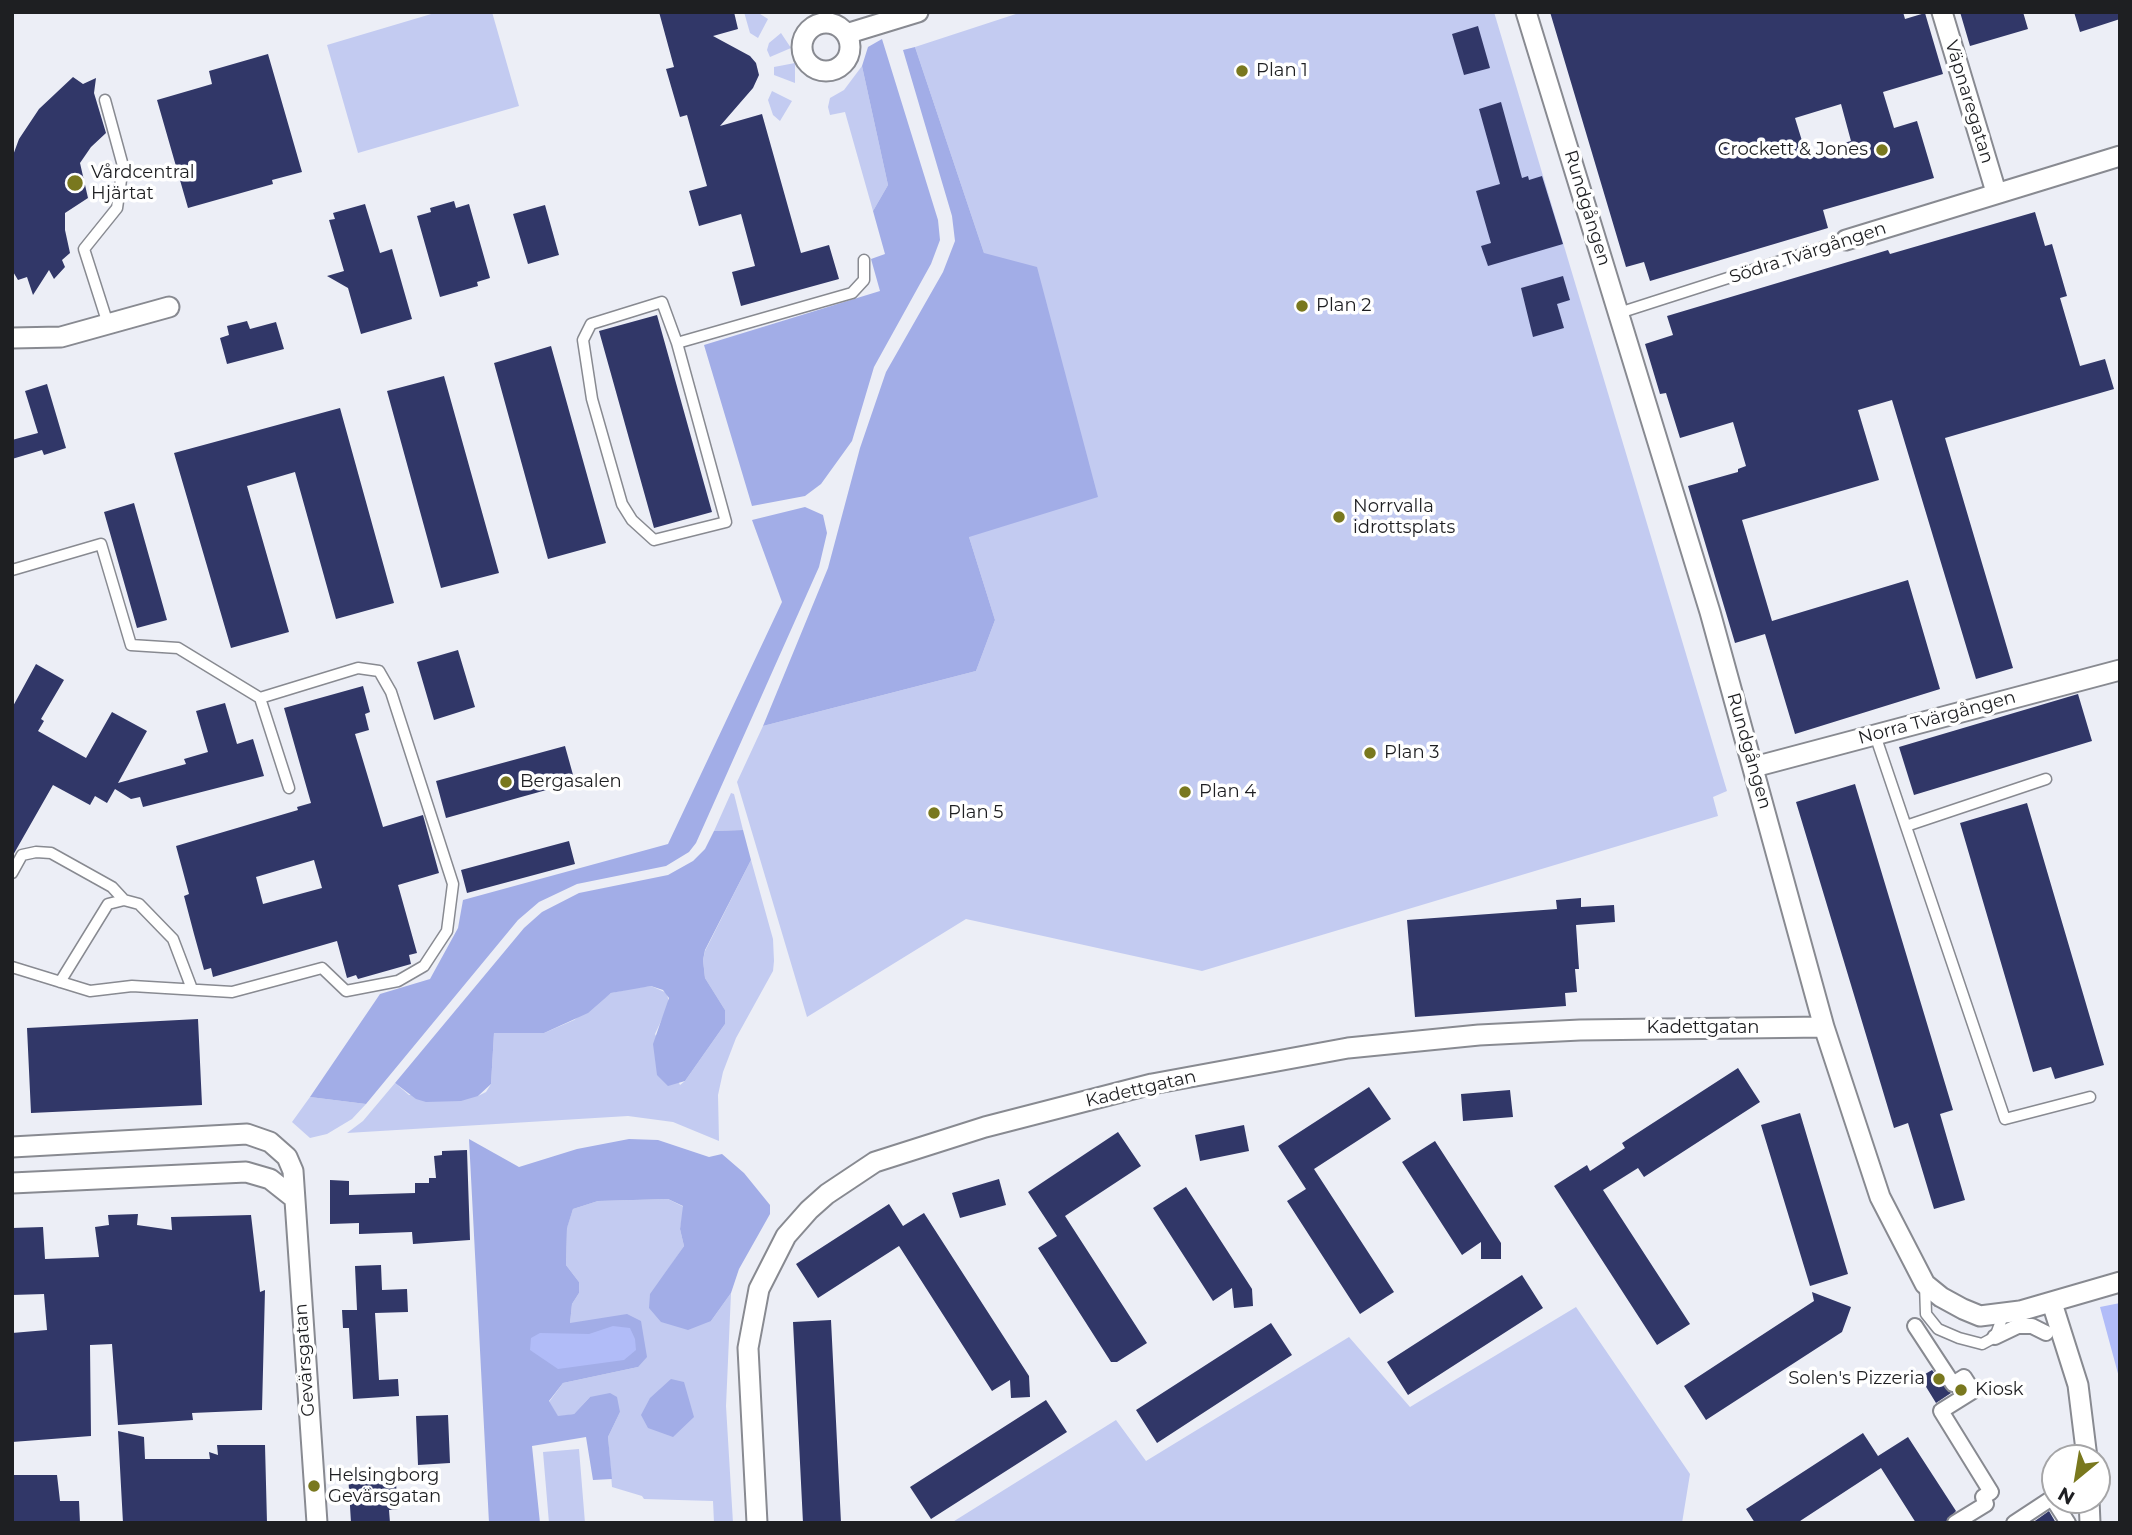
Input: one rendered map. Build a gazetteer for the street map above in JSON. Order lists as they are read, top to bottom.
{
  "streets": {
    "street": [
      "Väpnaregatan",
      "Rundgången",
      "Södra Tvärgången",
      "Norra Tvärgången",
      "Kadettgatan",
      "Gevärsgatan"
    ]
  },
  "crossings": [
    ["Väpnaregatan", "Södra Tvärgången"],
    ["Rundgången", "Södra Tvärgången"],
    ["Rundgången", "Norra Tvärgången"],
    ["Rundgången", "Kadettgatan"]
  ],
  "places": [
    "Plan 1",
    "Crockett & Jones",
    "Vårdcentral Hjärtat",
    "Plan 2",
    "Norrvalla idrottsplats",
    "Plan 3",
    "Bergasalen",
    "Plan 4",
    "Plan 5",
    "Solen's Pizzeria",
    "Kiosk",
    "Helsingborg Gevärsgatan"
  ],
  "north": "bottom left"
}
